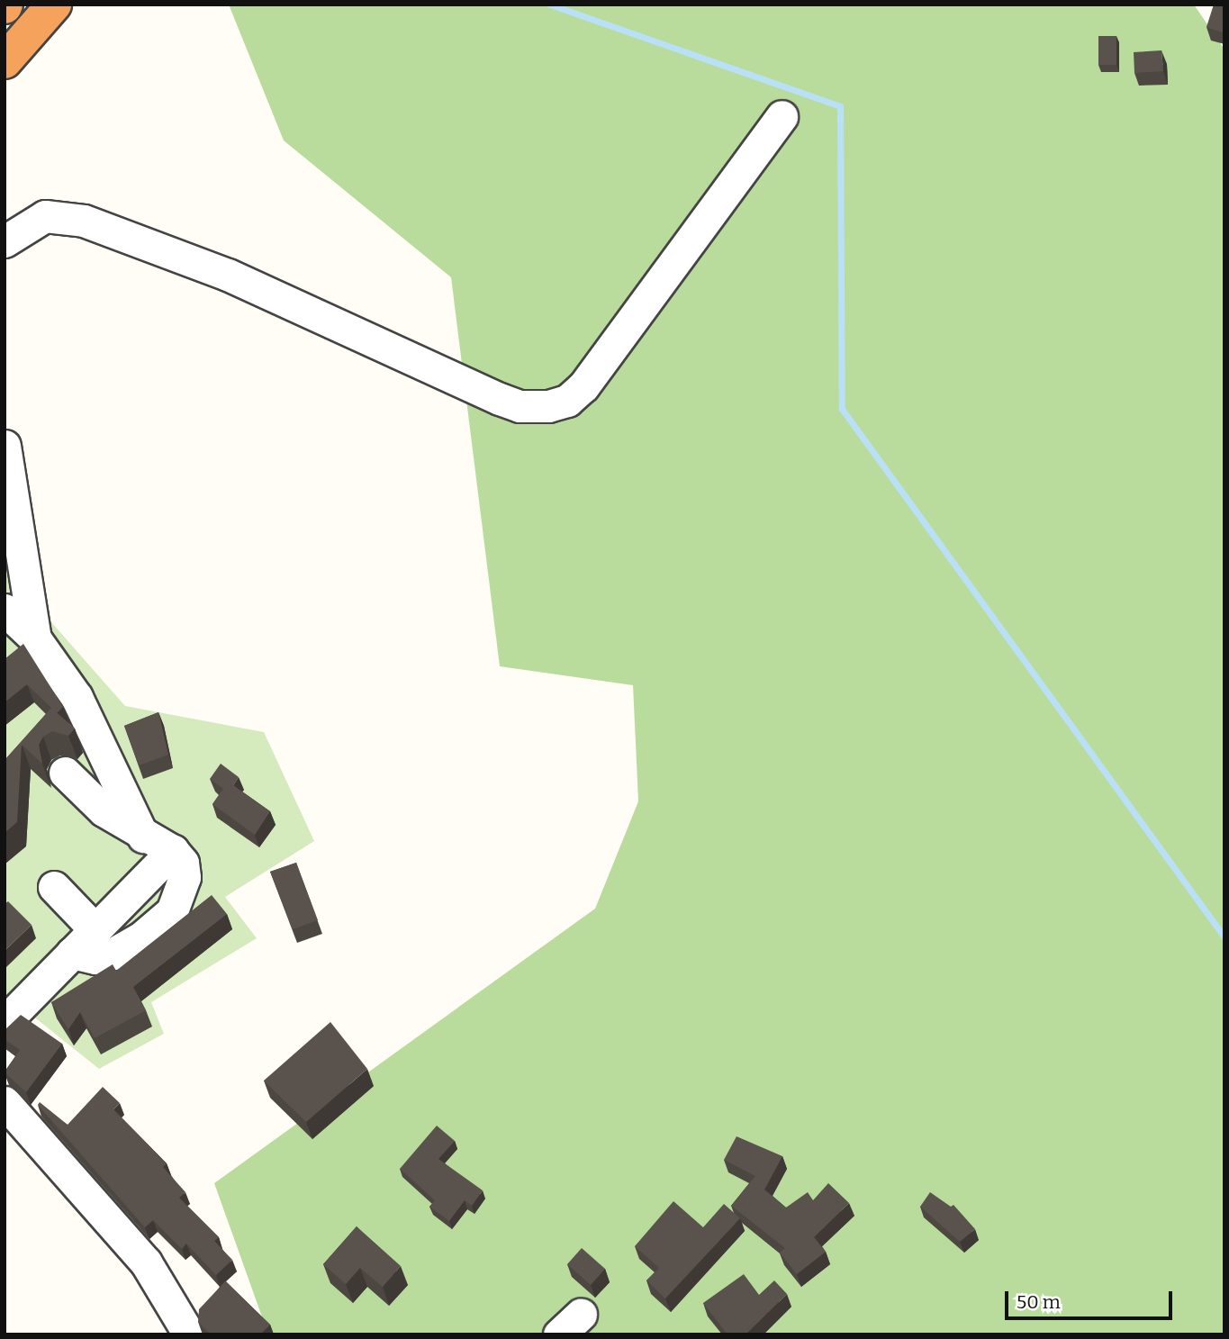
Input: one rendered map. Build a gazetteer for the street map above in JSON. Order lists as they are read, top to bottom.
{
  "scale_bar": "50 m"
}
